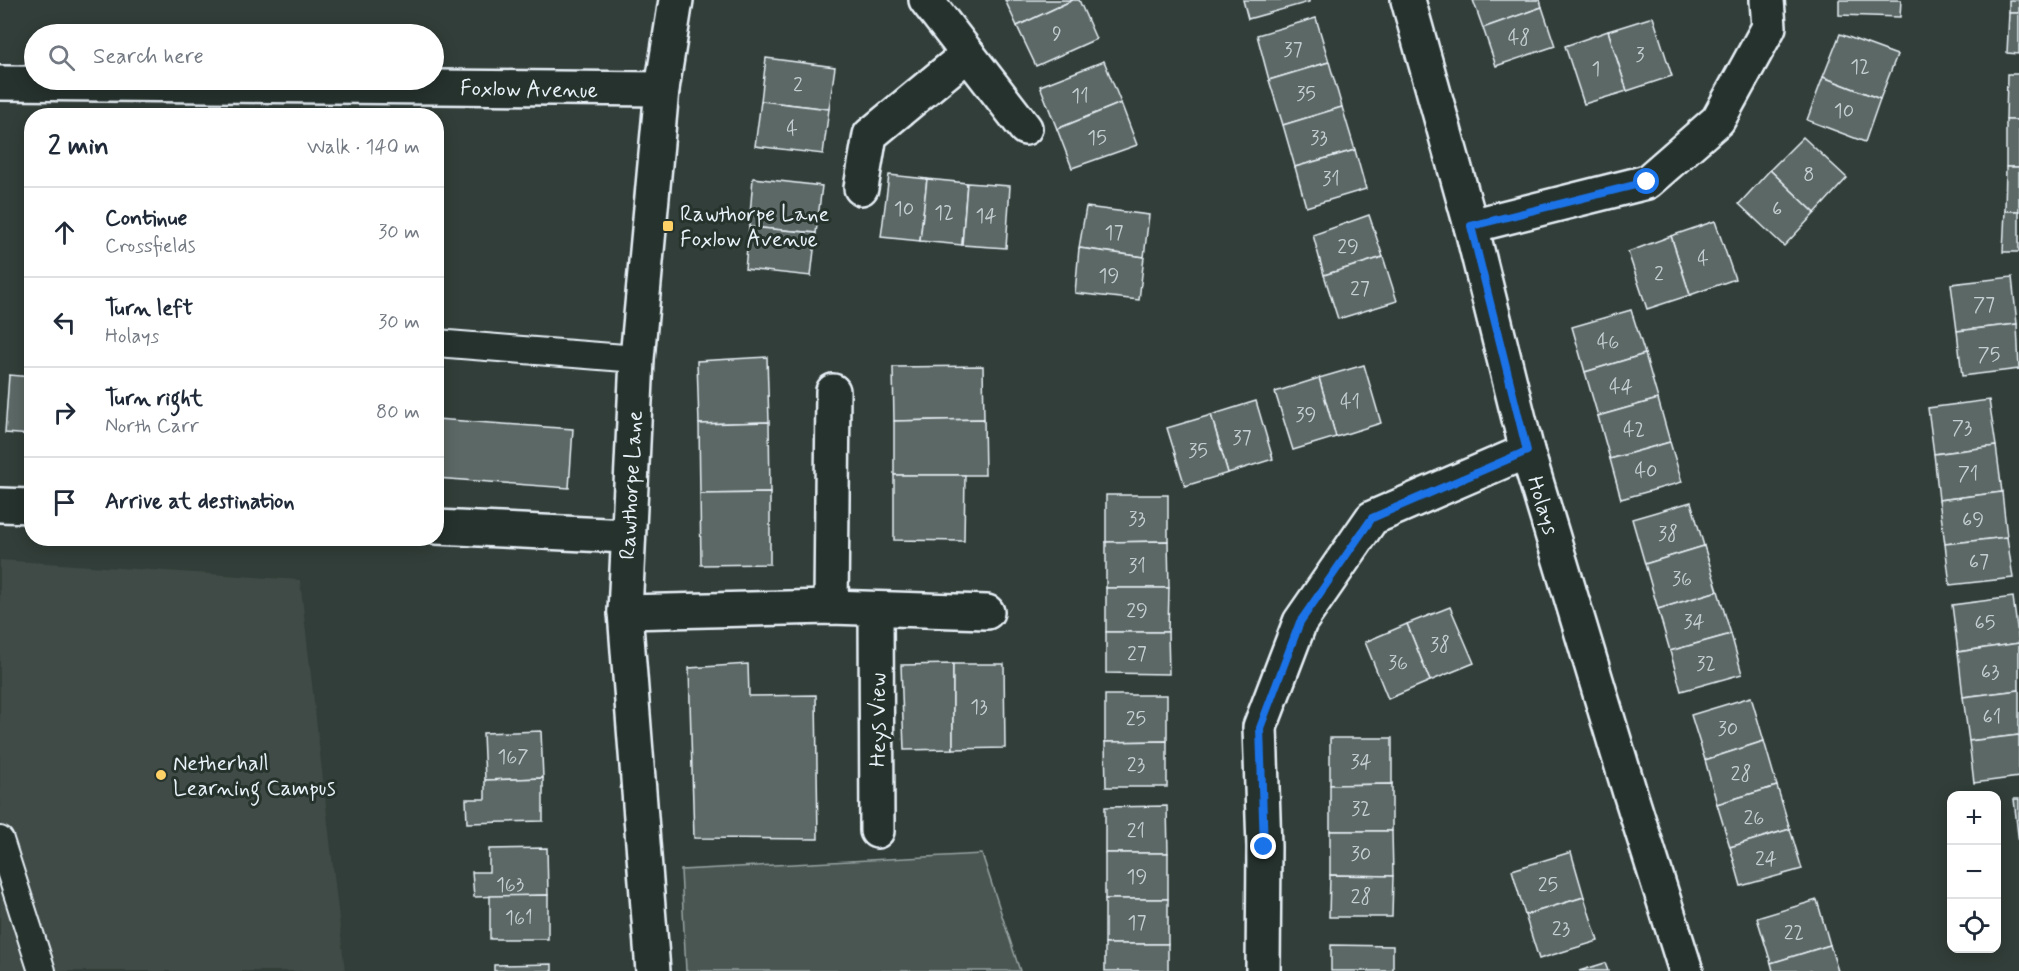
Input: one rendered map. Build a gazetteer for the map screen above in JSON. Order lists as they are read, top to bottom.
{
  "streets": {
    "street": [
      "Foxlow Avenue",
      "Rawthorpe Lane",
      "Holays",
      "Heys View"
    ]
  },
  "crossings": [
    ["Foxlow Avenue", "Rawthorpe Lane"]
  ],
  "places": {
    "transit": ["Rawthorpe Lane Foxlow Avenue"],
    "other": ["Netherhall Learning Campus"]
  },
  "house_numbers": [
    "9",
    "48",
    "37",
    "3",
    "12",
    "1",
    "2",
    "35",
    "11",
    "10",
    "4",
    "15",
    "33",
    "8",
    "31",
    "10",
    "6",
    "12",
    "14",
    "17",
    "29",
    "4",
    "2",
    "19",
    "27",
    "77",
    "46",
    "75",
    "44",
    "41",
    "39",
    "73",
    "42",
    "37",
    "35",
    "40",
    "71",
    "33",
    "69",
    "38",
    "67",
    "31",
    "36",
    "29",
    "34",
    "65",
    "38",
    "27",
    "36",
    "32",
    "63",
    "13",
    "61",
    "25",
    "30",
    "167",
    "34",
    "23",
    "28",
    "32",
    "26",
    "21",
    "30",
    "24",
    "19",
    "163",
    "25",
    "28",
    "161",
    "17",
    "23",
    "22"
  ],
  "page": {
    "search": "Search here",
    "heading": ["2 min", "Walk · 140 m"],
    "list": [
      ["Continue", "Crossfields", "30 m"],
      ["Turn left", "Holays", "30 m"],
      ["Turn right", "North Carr", "80 m"],
      "Arrive at destination"
    ],
    "map_buttons": ["+", "−"]
  }
}
